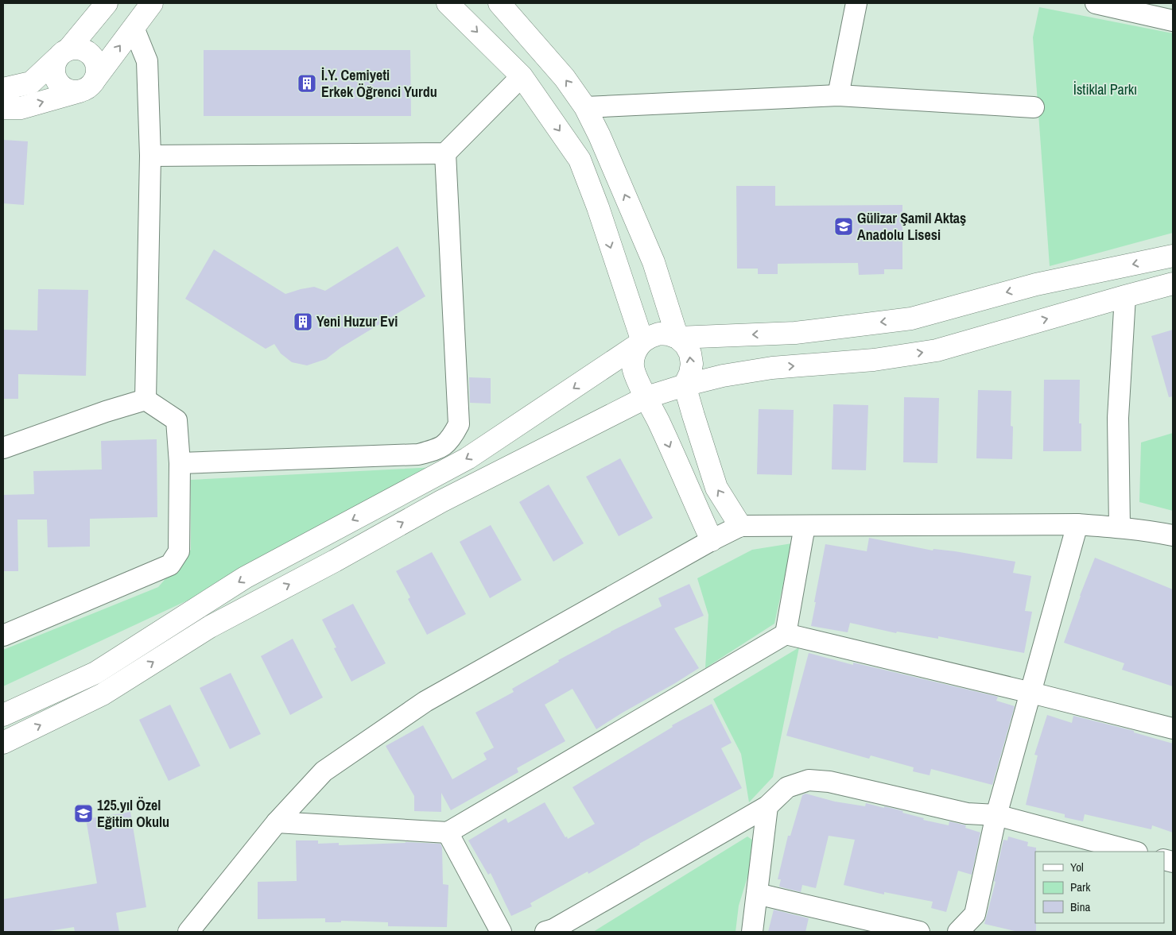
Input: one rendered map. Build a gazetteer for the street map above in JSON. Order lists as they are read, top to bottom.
{
  "parks": ["İstiklal Parkı"],
  "places": {
    "building": ["İ.Y. Cemiyeti Erkek Öğrenci Yurdu", "Yeni Huzur Evi"],
    "school or university": ["Gülizar Şamil Aktaş Anadolu Lisesi", "125.yıl Özel Eğitim Okulu"]
  },
  "legend": ["Yol", "Park", "Bina"]
}
